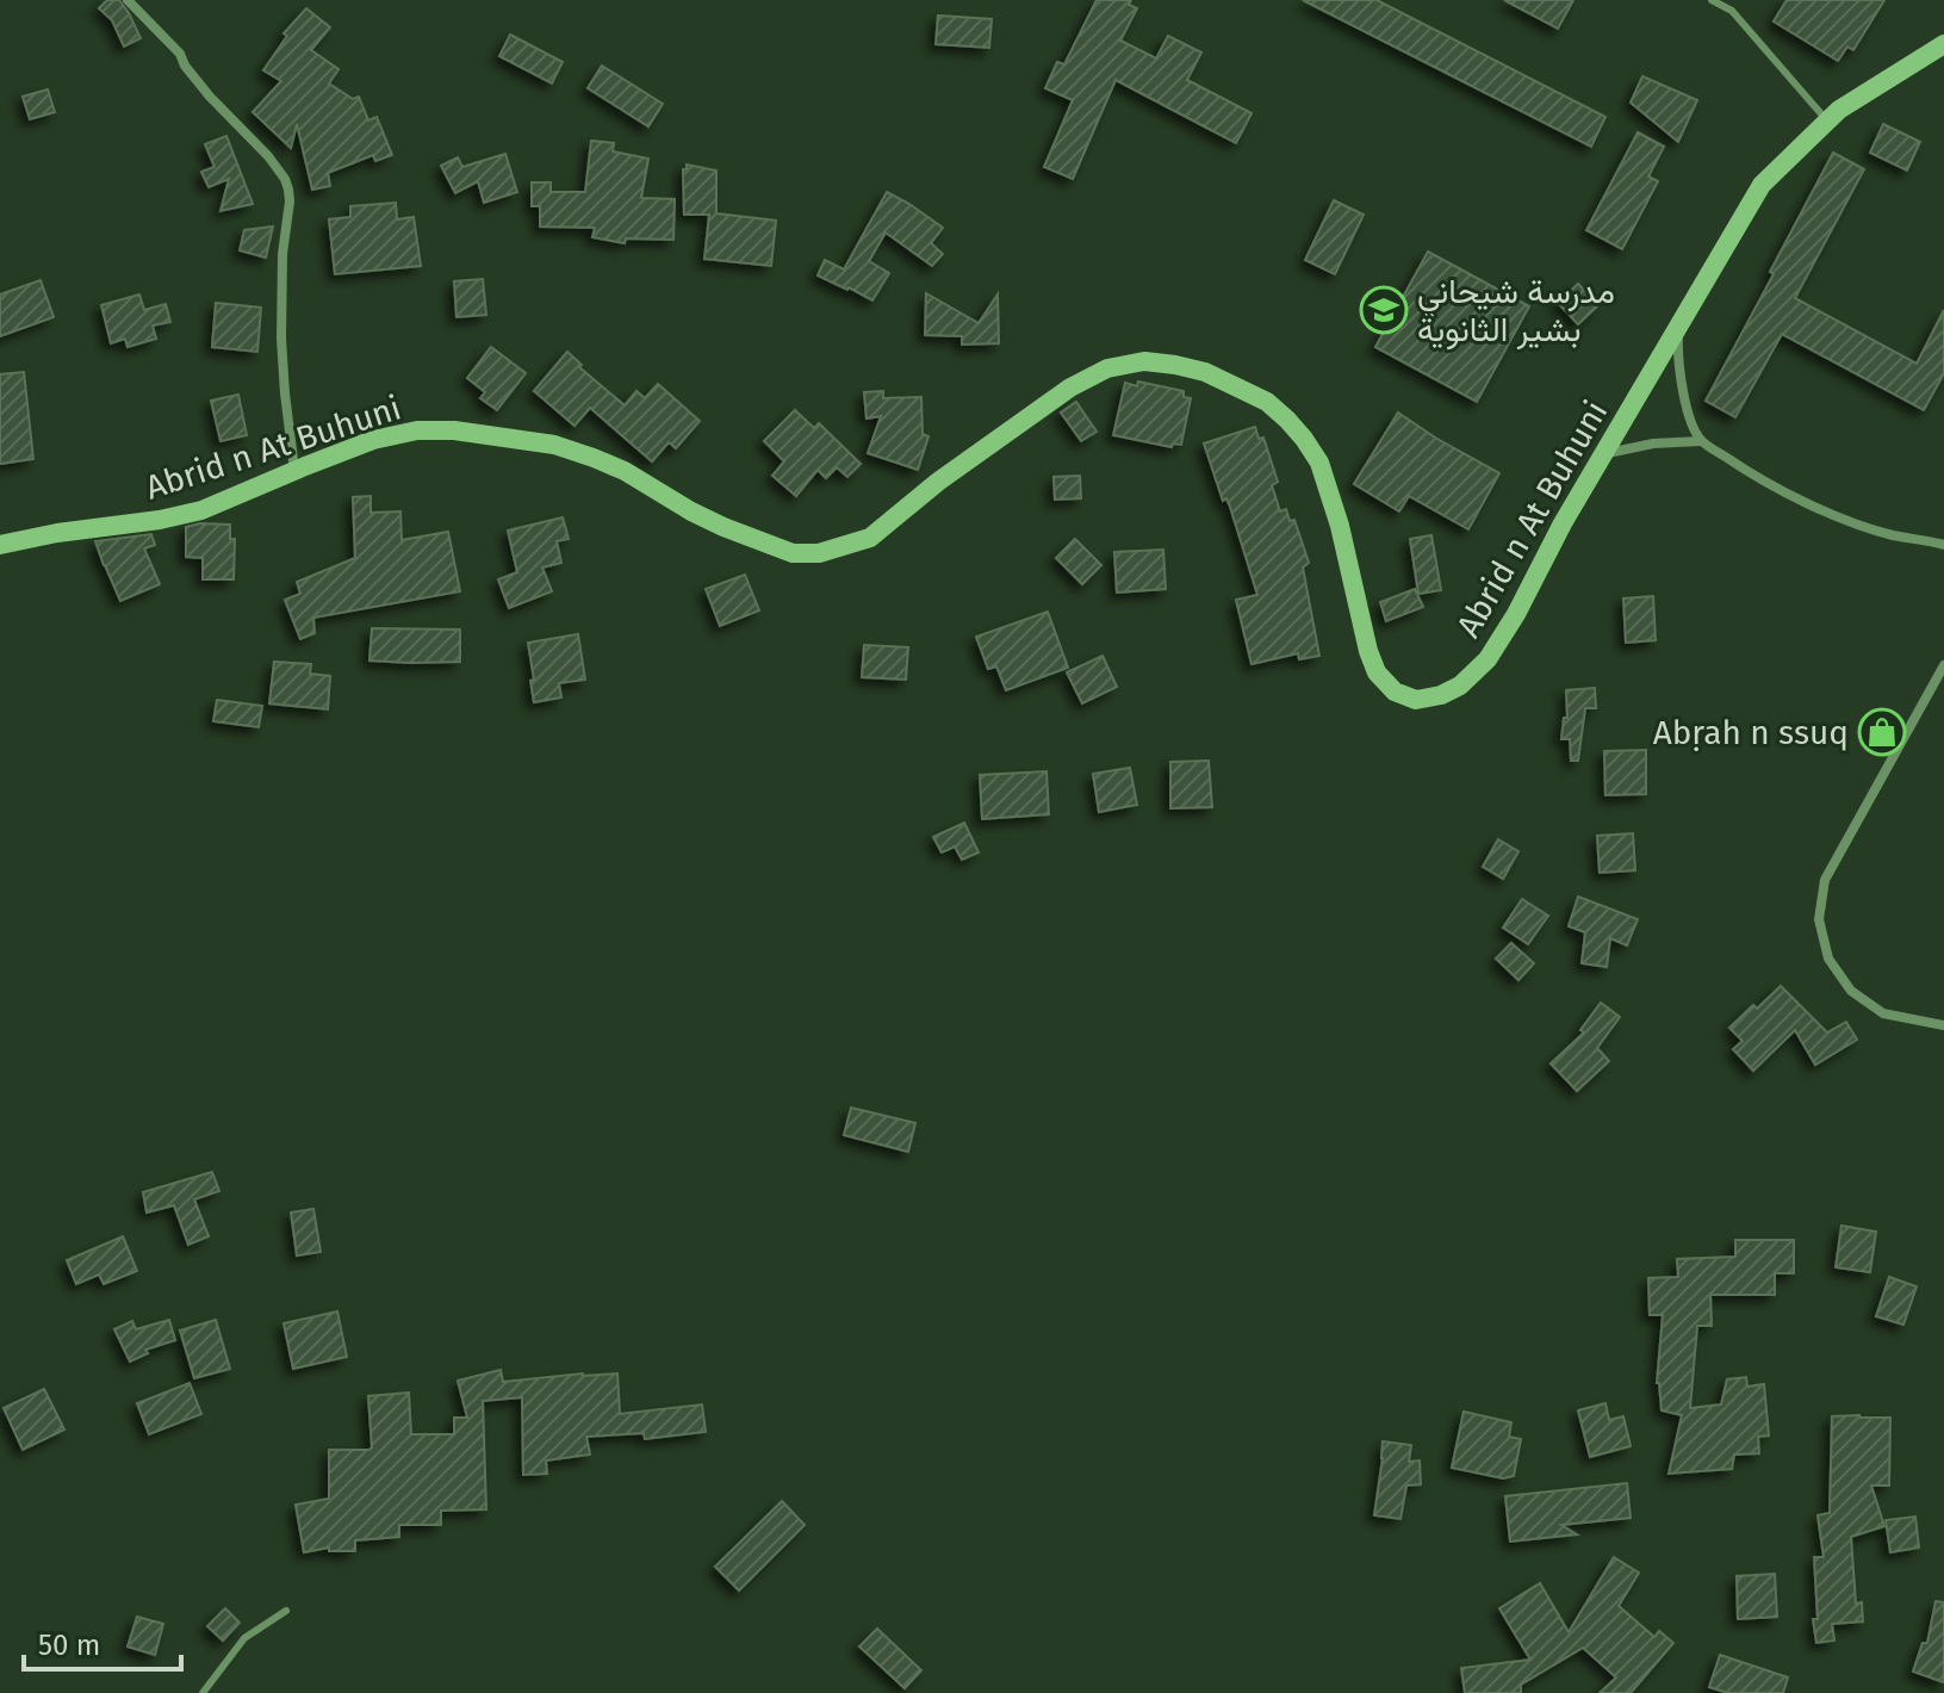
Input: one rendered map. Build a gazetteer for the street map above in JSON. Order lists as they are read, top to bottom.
{
  "streets": {
    "street": ["Abrid n At Buhuni"]
  },
  "places": {
    "school or university": ["مدرسة شيحاني بشير الثانوية"],
    "shop": ["Abṛah n ssuq"]
  },
  "scale_bar": "50 m"
}
